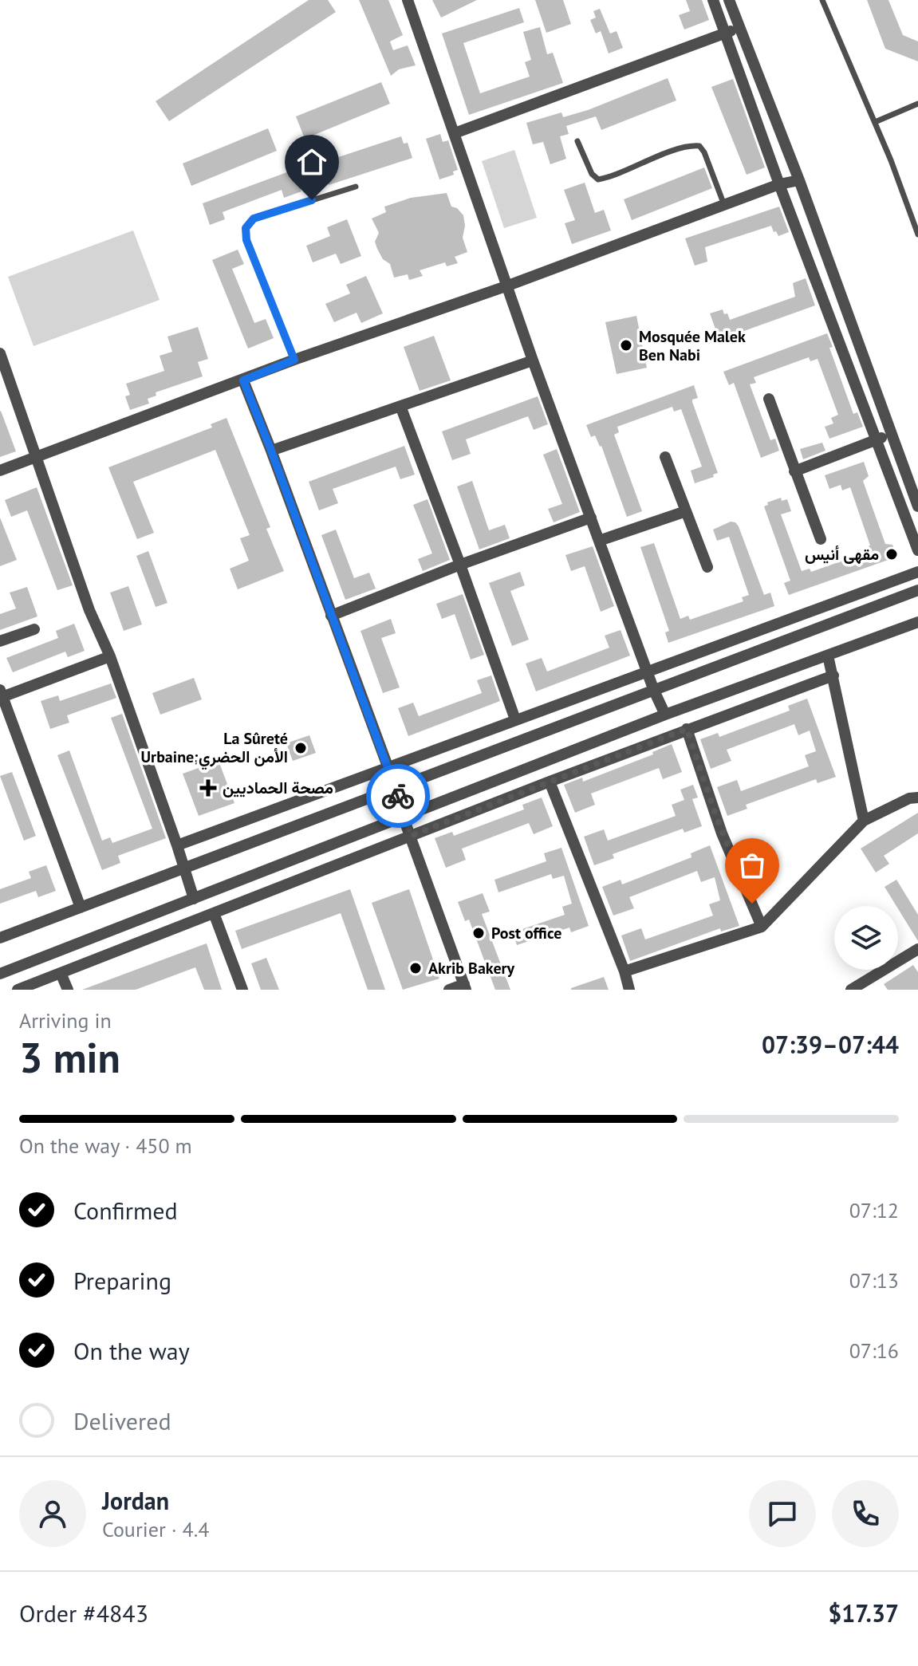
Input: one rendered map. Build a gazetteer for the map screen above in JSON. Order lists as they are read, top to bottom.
{
  "places": {
    "other": [
      "Mosquée Malek Ben Nabi",
      "مقهى أنيس",
      "La Sûreté Urbaine;الأمن الحضري",
      "Post office",
      "Akrib Bakery"
    ],
    "health": ["مصحة الحماديين"]
  },
  "page": {
    "heading": ["3 min", "Arriving in", "07:39–07:44"],
    "panel": [
      "Jordan",
      "Courier · 4.4",
      "Order #4843",
      "$17.37"
    ],
    "bar": "On the way · 450 m",
    "list": [
      ["Confirmed", "07:12"],
      ["Preparing", "07:13"],
      ["On the way", "07:16"],
      "Delivered"
    ]
  }
}
